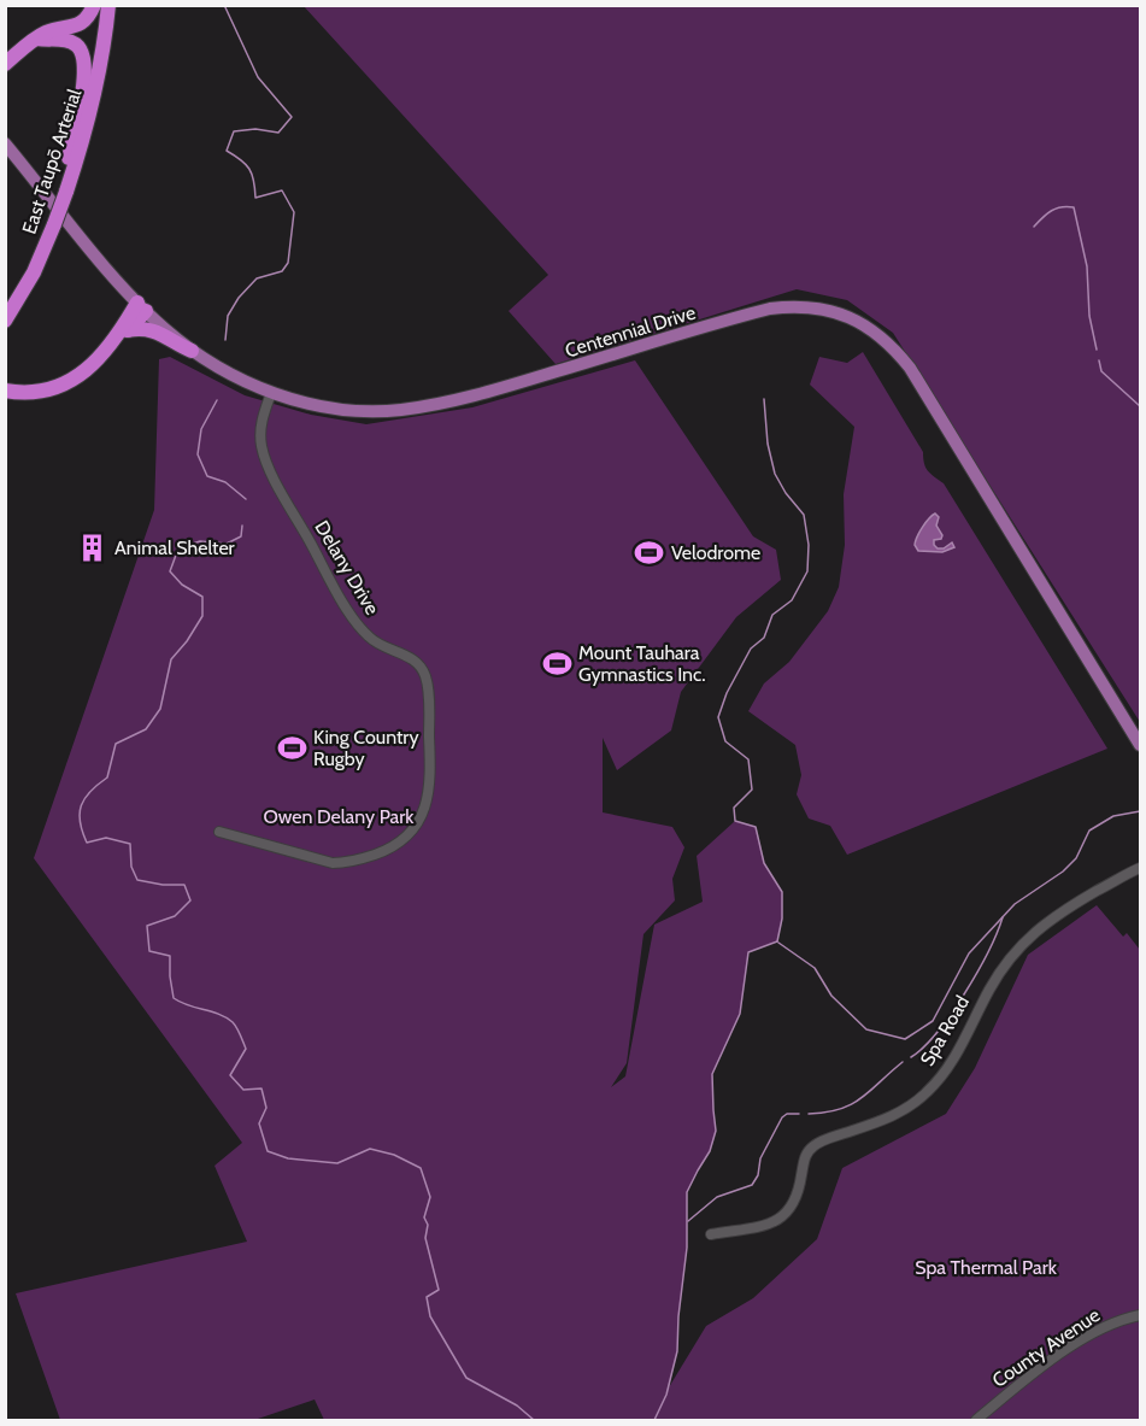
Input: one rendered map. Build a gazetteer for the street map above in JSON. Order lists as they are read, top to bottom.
{
  "streets": {
    "highway": ["East Taupō Arterial"],
    "main road": ["Centennial Drive"],
    "street": ["Delany Drive", "Spa Road", "County Avenue"]
  },
  "crossings": [
    ["Centennial Drive", "Delany Drive"]
  ],
  "parks": ["Owen Delany Park", "Spa Thermal Park"],
  "places": {
    "building": ["Animal Shelter"],
    "sports": ["Velodrome", "Mount Tauhara Gymnastics Inc.", "King Country Rugby"]
  }
}
